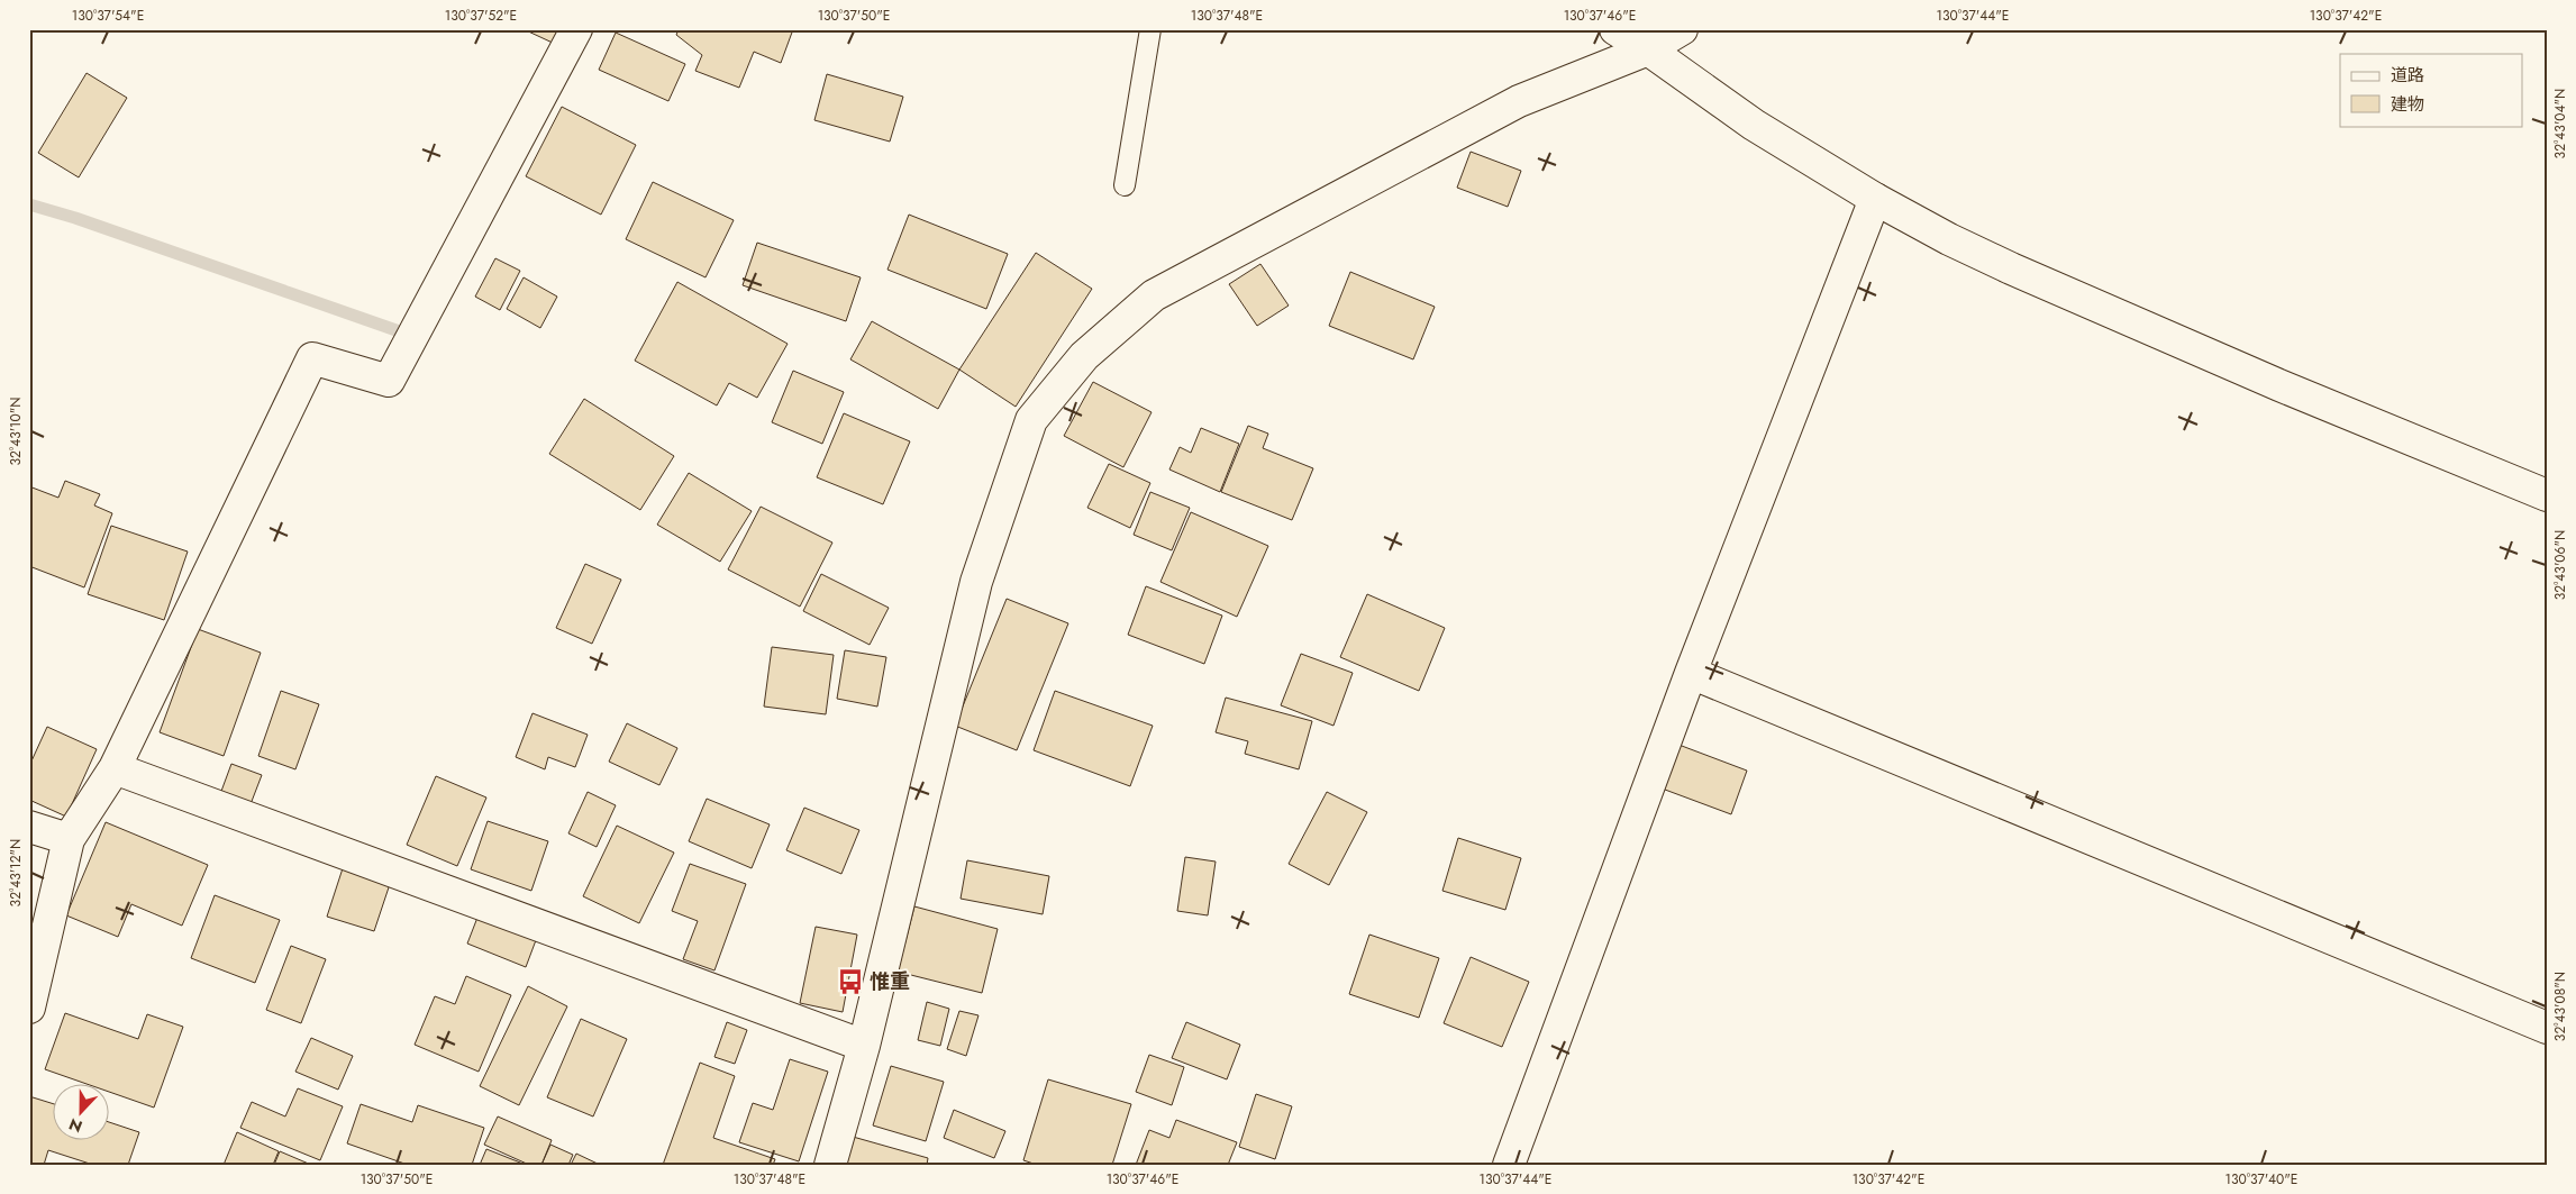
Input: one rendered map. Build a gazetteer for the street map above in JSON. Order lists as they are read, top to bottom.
{
  "places": {
    "bus stop": ["惟重"]
  },
  "legend": ["道路", "建物"],
  "north": "bottom",
  "coordinates": [
    "130°37'54\"E",
    "130°37'52\"E",
    "130°37'50\"E",
    "130°37'48\"E",
    "130°37'46\"E",
    "130°37'44\"E",
    "130°37'42\"E",
    "32°43'04\"N",
    "32°43'10\"N",
    "32°43'06\"N",
    "32°43'12\"N",
    "32°43'08\"N",
    "130°37'40\"E"
  ]
}
